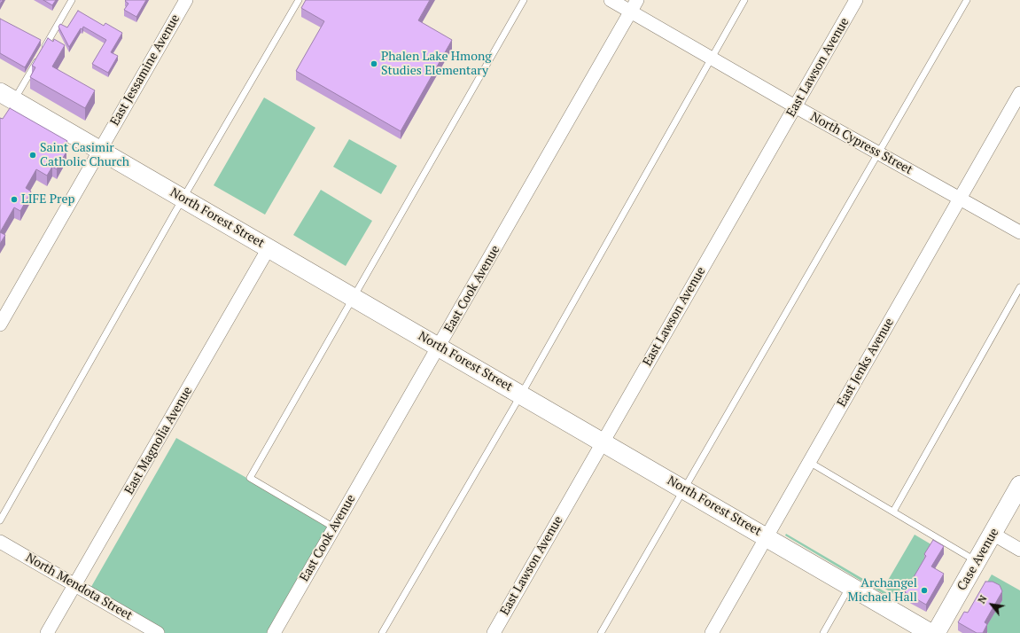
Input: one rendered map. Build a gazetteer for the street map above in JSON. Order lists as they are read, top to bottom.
{
  "streets": {
    "street": [
      "East Lawson Avenue",
      "East Jessamine Avenue",
      "North Cypress Street",
      "North Forest Street",
      "East Cook Avenue",
      "East Jenks Avenue",
      "East Magnolia Avenue",
      "Case Avenue",
      "North Mendota Street"
    ]
  },
  "crossings": [
    ["East Lawson Avenue", "North Cypress Street"],
    ["East Lawson Avenue", "North Forest Street"],
    ["East Jessamine Avenue", "North Forest Street"],
    ["North Cypress Street", "East Cook Avenue"],
    ["North Cypress Street", "East Jenks Avenue"],
    ["North Forest Street", "East Cook Avenue"],
    ["North Forest Street", "East Jenks Avenue"],
    ["North Forest Street", "East Magnolia Avenue"],
    ["East Magnolia Avenue", "North Mendota Street"]
  ],
  "places": [
    "Phalen Lake Hmong Studies Elementary",
    "Saint Casimir Catholic Church",
    "LIFE Prep",
    "Archangel Michael Hall"
  ],
  "north": "top left"
}
